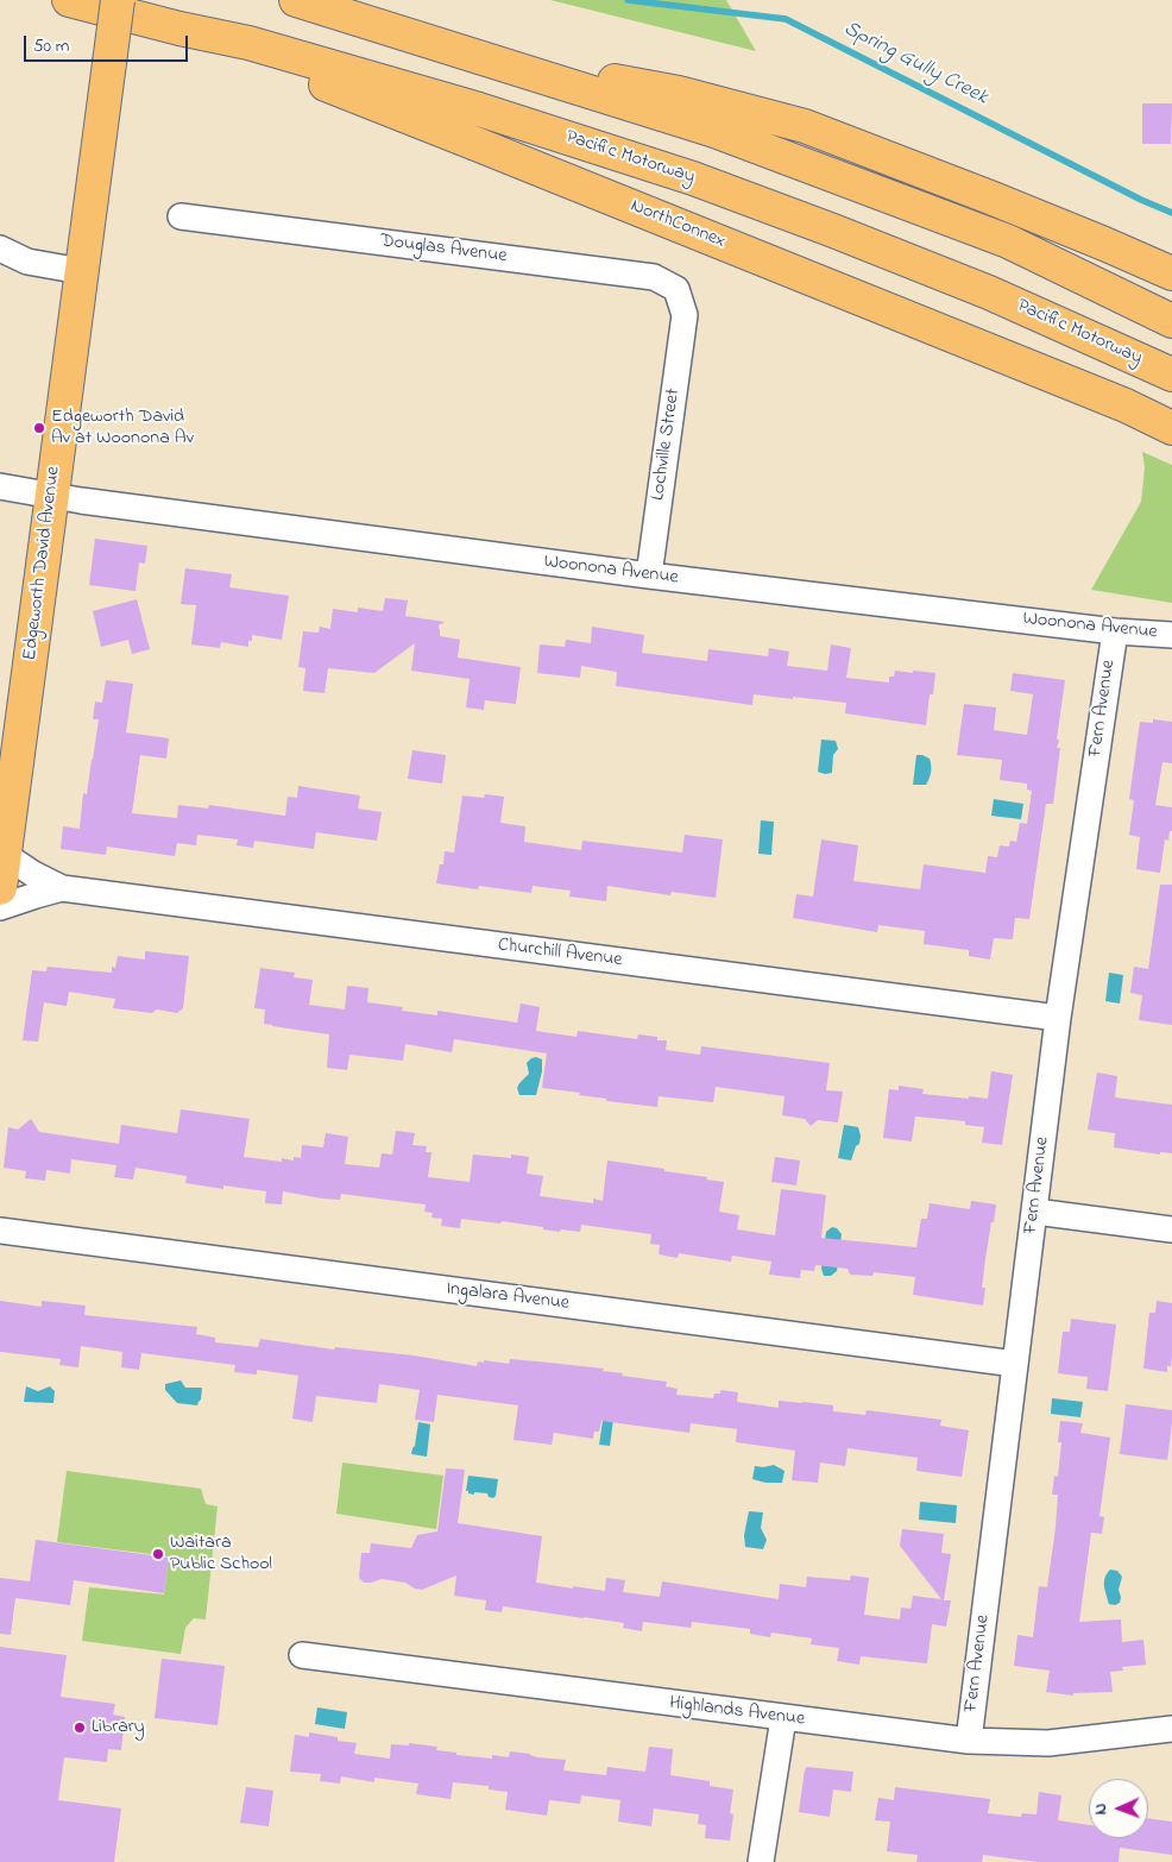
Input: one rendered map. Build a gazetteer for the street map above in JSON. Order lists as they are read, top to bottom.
{
  "streets": {
    "main road": ["Pacific Motorway", "NorthConnex", "Edgeworth David Avenue"],
    "street": [
      "Douglas Avenue",
      "Lochville Street",
      "Woonona Avenue",
      "Fern Avenue",
      "Churchill Avenue",
      "Ingalara Avenue",
      "Highlands Avenue"
    ]
  },
  "crossings": [
    ["Pacific Motorway", "NorthConnex"],
    ["Douglas Avenue", "Lochville Street"],
    ["Lochville Street", "Woonona Avenue"],
    ["Edgeworth David Avenue", "Woonona Avenue"],
    ["Edgeworth David Avenue", "Churchill Avenue"],
    ["Woonona Avenue", "Fern Avenue"],
    ["Fern Avenue", "Churchill Avenue"],
    ["Fern Avenue", "Ingalara Avenue"],
    ["Fern Avenue", "Highlands Avenue"]
  ],
  "water": ["Spring Gully Creek"],
  "places": ["Edgeworth David Av at Woonona Av", "Waitara Public School", "Library"],
  "scale_bar": "50 m",
  "north": "left"
}
